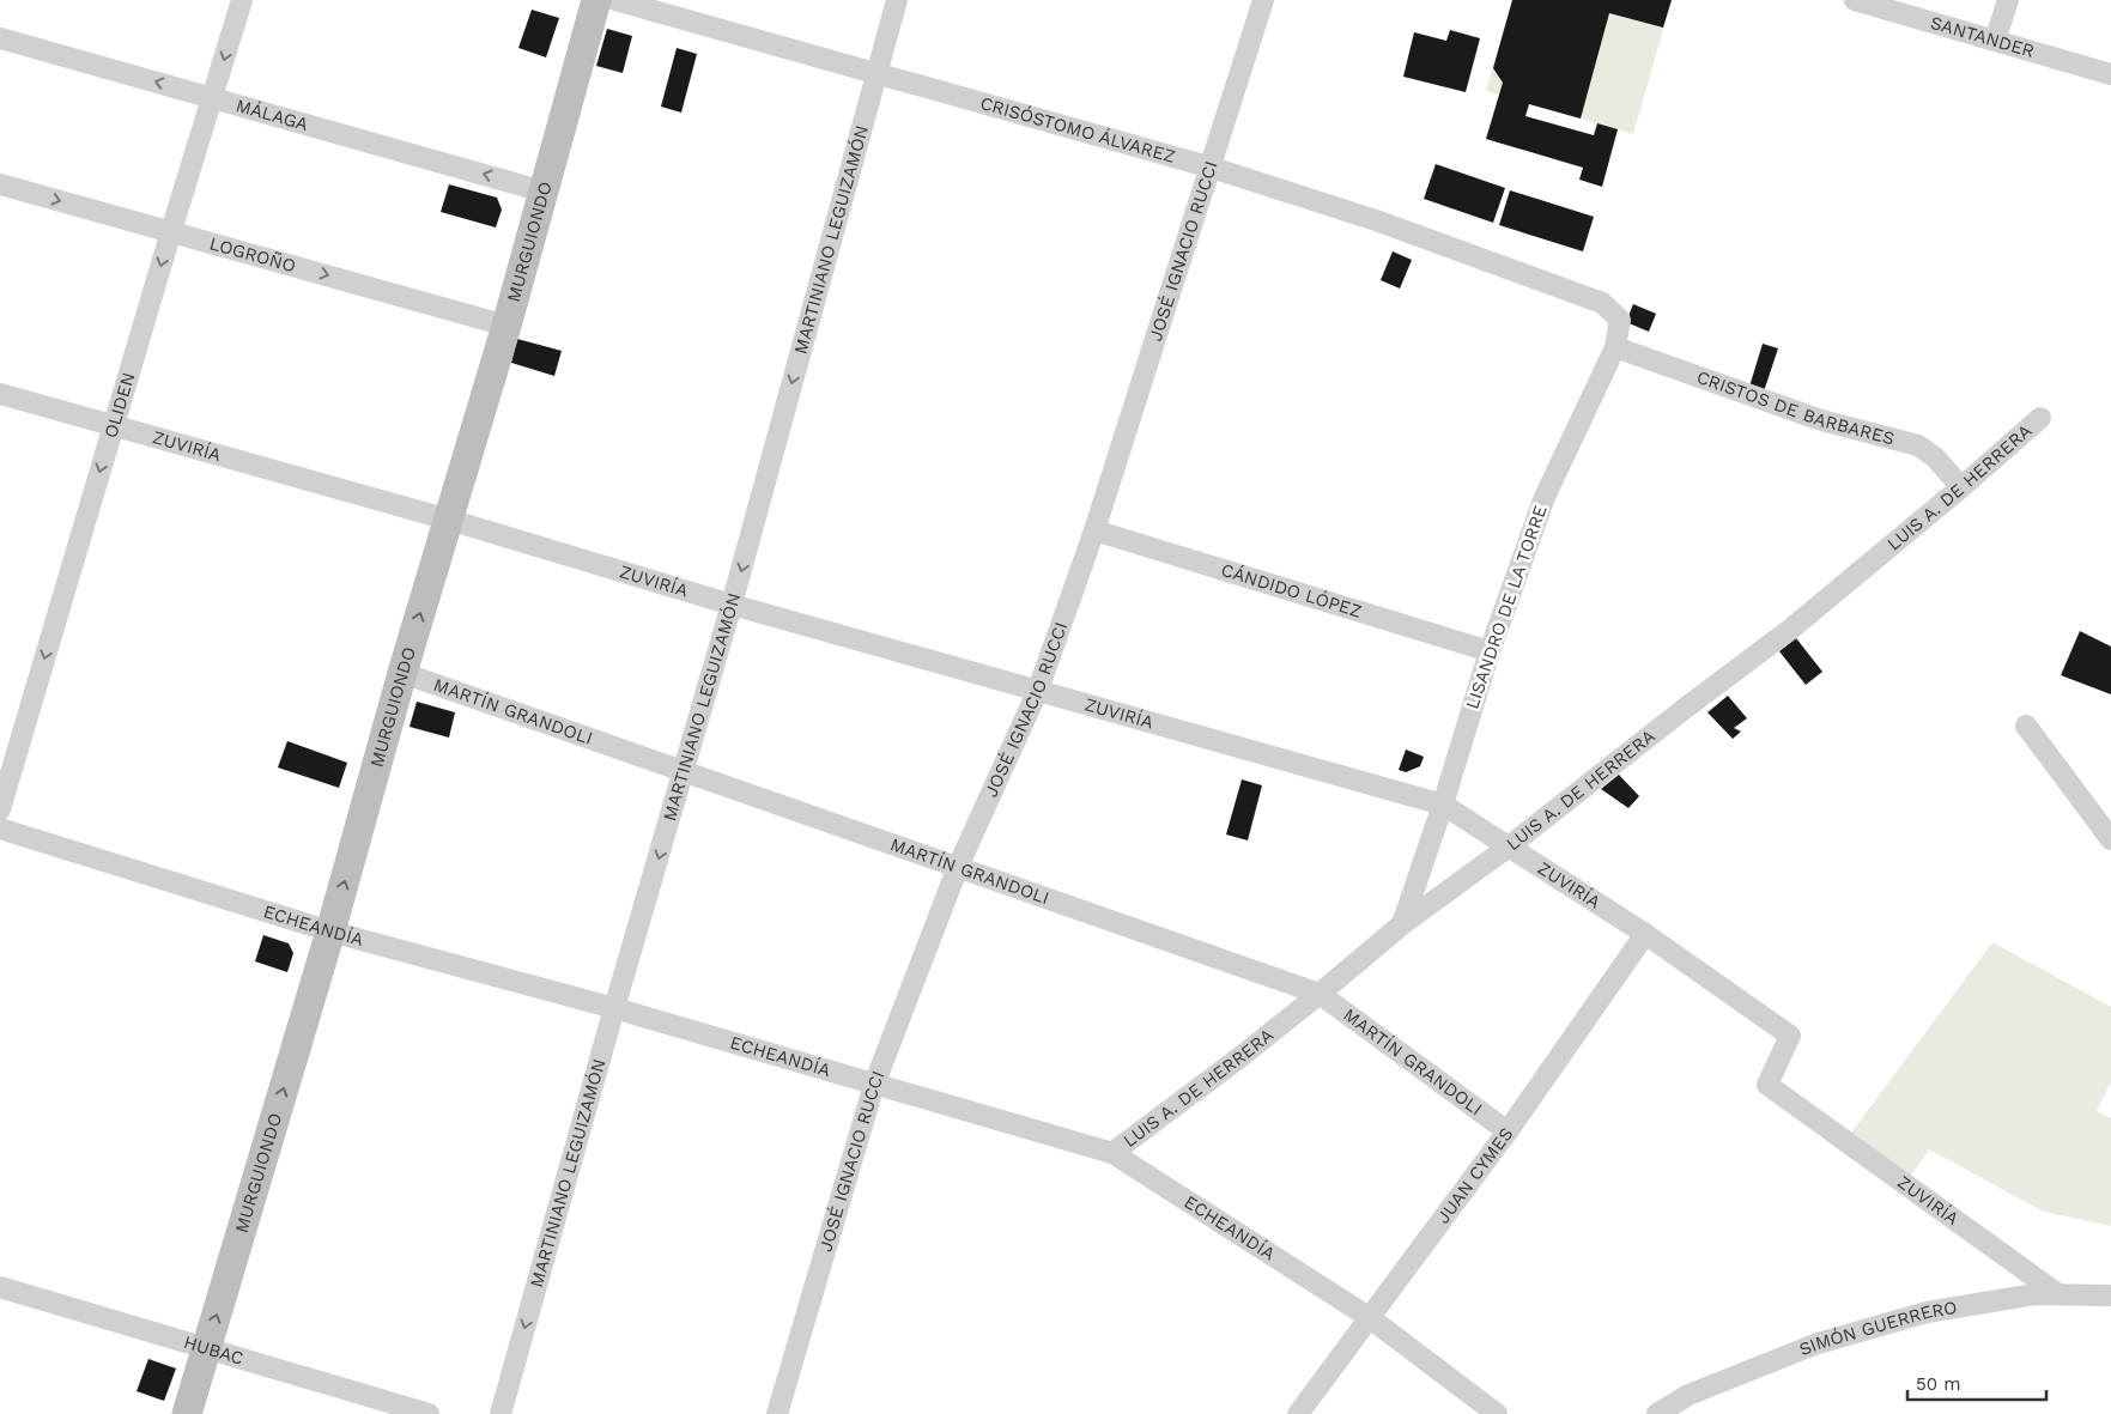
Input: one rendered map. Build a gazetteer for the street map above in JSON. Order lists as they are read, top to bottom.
{
  "streets": {
    "street": [
      "SANTANDER",
      "MÁLAGA",
      "CRISÓSTOMO ÁLVAREZ",
      "MARTINIANO LEGUIZAMÓN",
      "MURGUIONDO",
      "JOSÉ IGNACIO RUCCI",
      "LOGROÑO",
      "OLIDEN",
      "CRISTOS DE BARBARES",
      "ZUVIRÍA",
      "LUIS A. DE HERRERA",
      "CÁNDIDO LÓPEZ",
      "LISANDRO DE LA TORRE",
      "MARTÍN GRANDOLI",
      "ECHEANDÍA",
      "JUAN CYMES",
      "SIMÓN GUERRERO",
      "HUBAC"
    ]
  },
  "crossings": [
    ["MÁLAGA", "MURGUIONDO"],
    ["MÁLAGA", "OLIDEN"],
    ["CRISÓSTOMO ÁLVAREZ", "MARTINIANO LEGUIZAMÓN"],
    ["CRISÓSTOMO ÁLVAREZ", "JOSÉ IGNACIO RUCCI"],
    ["CRISÓSTOMO ÁLVAREZ", "LISANDRO DE LA TORRE"],
    ["MARTINIANO LEGUIZAMÓN", "ZUVIRÍA"],
    ["MARTINIANO LEGUIZAMÓN", "MARTÍN GRANDOLI"],
    ["MARTINIANO LEGUIZAMÓN", "ECHEANDÍA"],
    ["MURGUIONDO", "LOGROÑO"],
    ["MURGUIONDO", "ZUVIRÍA"],
    ["MURGUIONDO", "MARTÍN GRANDOLI"],
    ["MURGUIONDO", "ECHEANDÍA"],
    ["MURGUIONDO", "HUBAC"],
    ["JOSÉ IGNACIO RUCCI", "ZUVIRÍA"],
    ["JOSÉ IGNACIO RUCCI", "CÁNDIDO LÓPEZ"],
    ["JOSÉ IGNACIO RUCCI", "MARTÍN GRANDOLI"],
    ["JOSÉ IGNACIO RUCCI", "ECHEANDÍA"],
    ["LOGROÑO", "OLIDEN"],
    ["OLIDEN", "ZUVIRÍA"],
    ["CRISTOS DE BARBARES", "LUIS A. DE HERRERA"],
    ["CRISTOS DE BARBARES", "LISANDRO DE LA TORRE"],
    ["ZUVIRÍA", "LUIS A. DE HERRERA"],
    ["ZUVIRÍA", "LISANDRO DE LA TORRE"],
    ["ZUVIRÍA", "JUAN CYMES"],
    ["ZUVIRÍA", "SIMÓN GUERRERO"],
    ["LUIS A. DE HERRERA", "LISANDRO DE LA TORRE"],
    ["LUIS A. DE HERRERA", "MARTÍN GRANDOLI"],
    ["LUIS A. DE HERRERA", "ECHEANDÍA"],
    ["CÁNDIDO LÓPEZ", "LISANDRO DE LA TORRE"],
    ["MARTÍN GRANDOLI", "JUAN CYMES"],
    ["ECHEANDÍA", "JUAN CYMES"]
  ],
  "one_way": [
    "MÁLAGA",
    "MARTINIANO LEGUIZAMÓN",
    "MURGUIONDO",
    "LOGROÑO",
    "OLIDEN"
  ],
  "scale_bar": "50 m"
}
